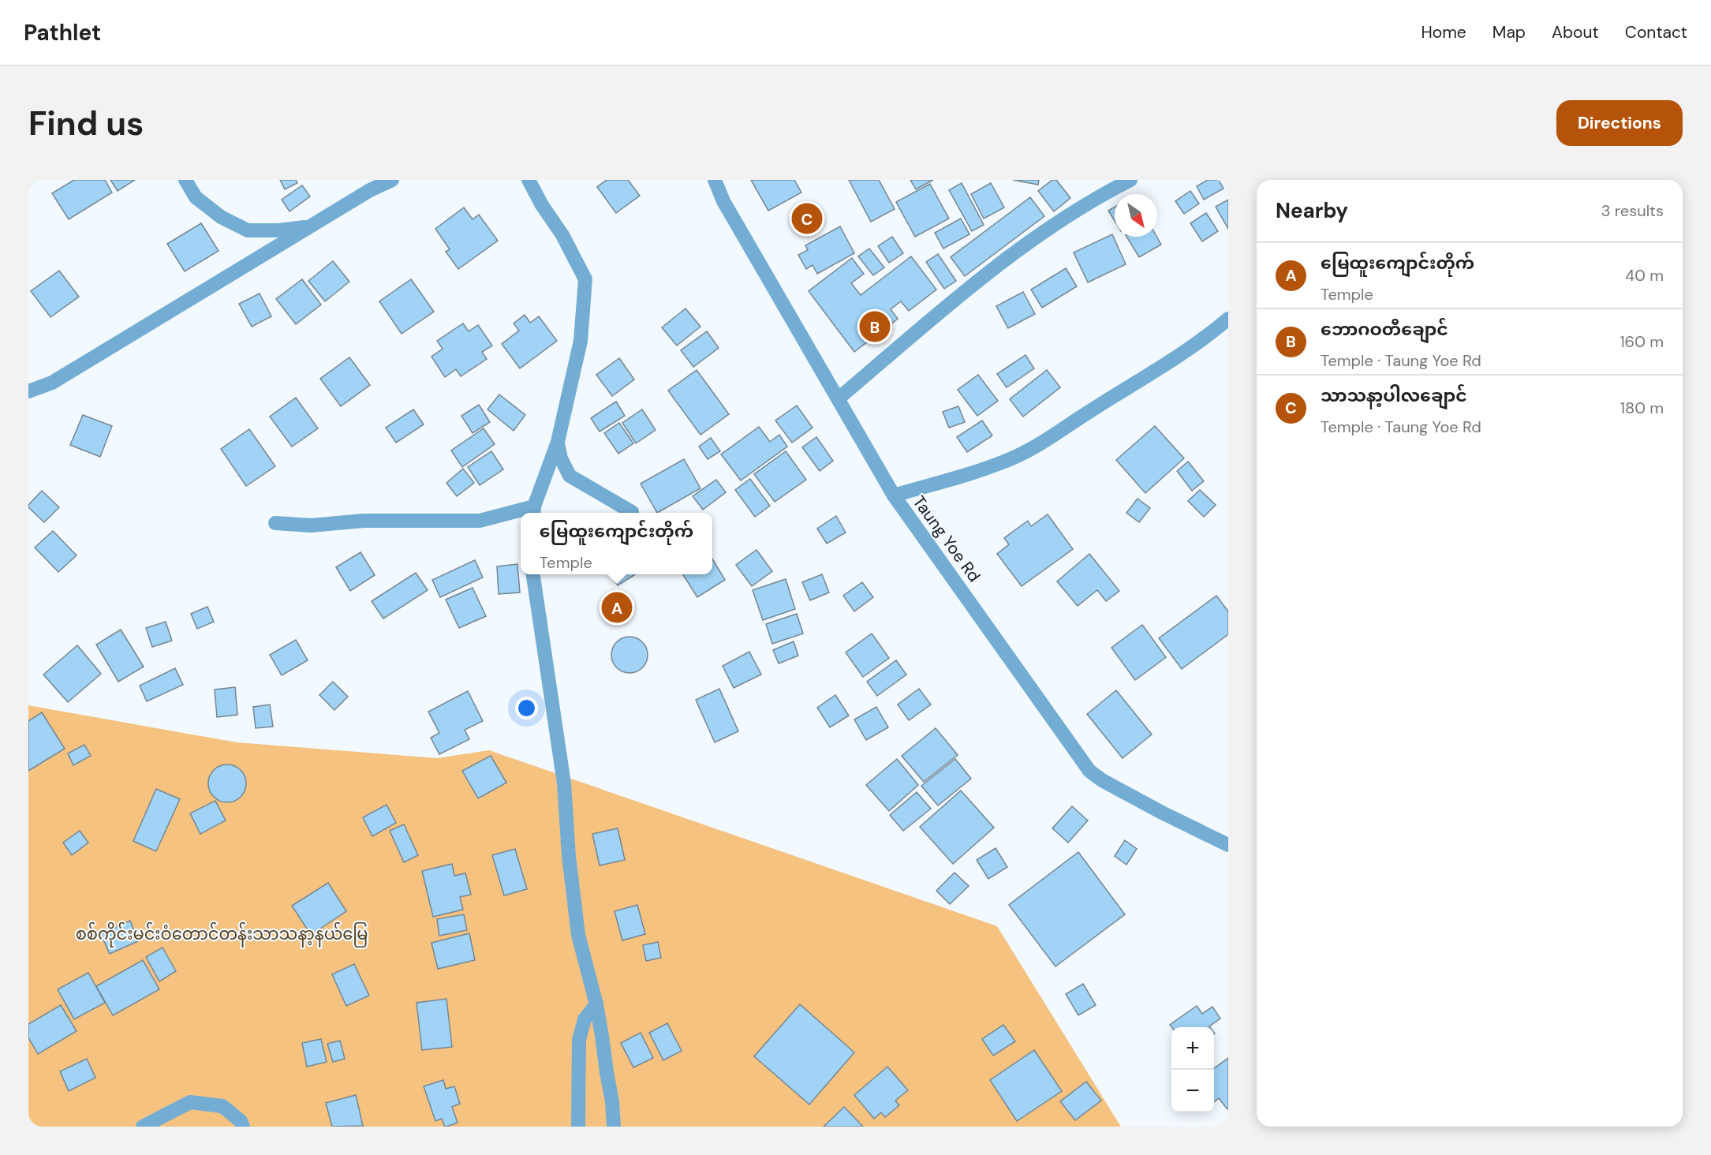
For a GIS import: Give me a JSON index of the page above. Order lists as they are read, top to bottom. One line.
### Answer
{"streets":{"street":["Taung Yoe Rd"]},"parks":["စစ်ကိုင်းမင်းဝံတောင်တန်းသာသနာ့နယ်မြေ"],"north":"bottom right","page":{"header":"Pathlet","nav":["Home","Map","About","Contact"],"buttons":"Directions","title":"Find us","heading":["Nearby","3 results"],"pins":["C","B","A"],"list":[{"mark":"A","name":"မြေထူးကျောင်းတိုက်","note":"Temple","value":"40 m"},{"mark":"B","name":"ဘောဂဝတီချောင်","note":"Temple · Taung Yoe Rd","value":"160 m"},{"mark":"C","name":"သာသနာ့ပါလချောင်","note":"Temple · Taung Yoe Rd","value":"180 m"}],"popup":["မြေထူးကျောင်းတိုက်","Temple"],"map_buttons":["+","−"]}}
